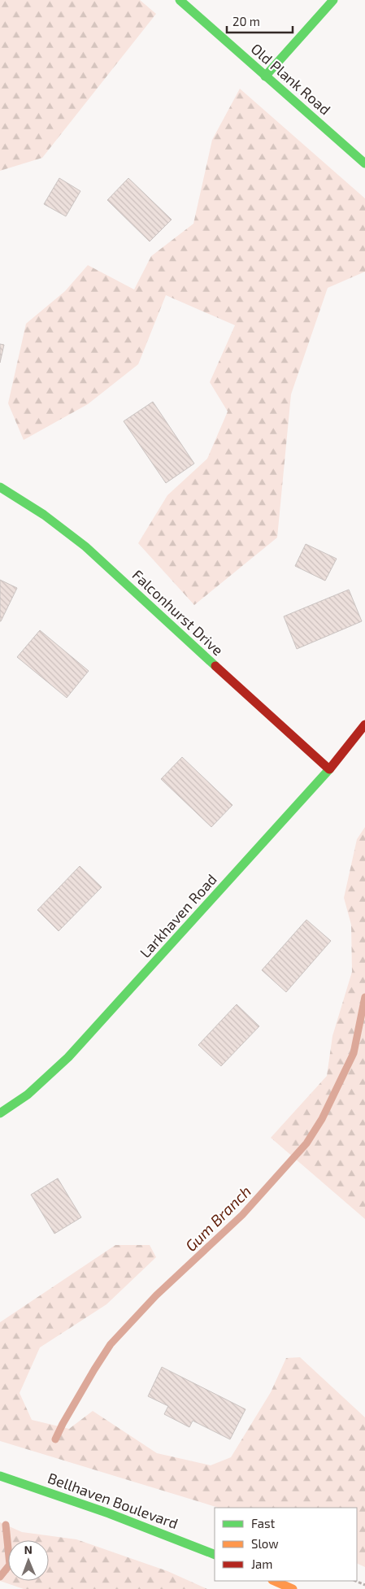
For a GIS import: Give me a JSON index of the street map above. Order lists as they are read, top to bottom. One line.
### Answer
{"streets":{"street":["Old Plank Road","Falconhurst Drive","Larkhaven Road","Bellhaven Boulevard"]},"crossings":[["Falconhurst Drive","Larkhaven Road"]],"water":["Gum Branch"],"legend":["Fast","Slow","Jam"],"scale_bar":"20 m","north":"top"}
